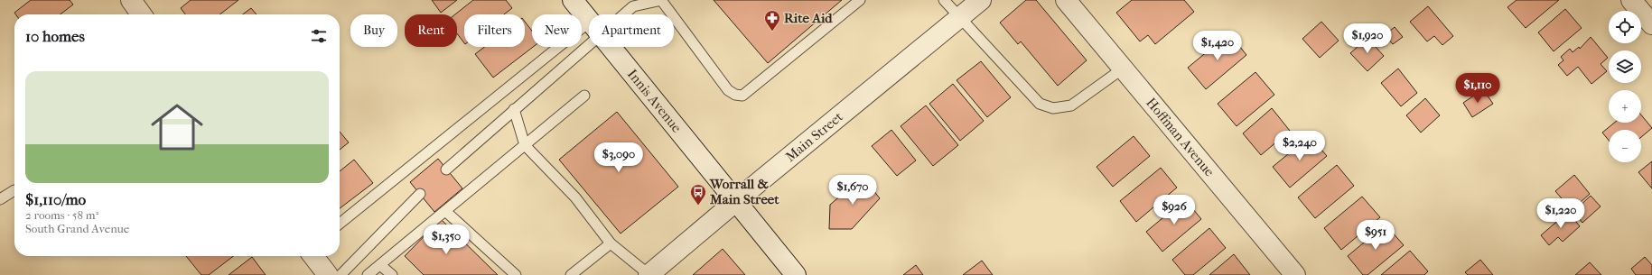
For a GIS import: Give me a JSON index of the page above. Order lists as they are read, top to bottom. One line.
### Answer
{"streets":{"street":["Innis Avenue","Main Street","Hoffman Avenue"]},"crossings":[["Innis Avenue","Main Street"]],"places":{"pharmacy":["Rite Aid"],"bus stop":["Worrall & Main Street"]},"page":{"map_buttons":["+","−"],"chip":["Buy","Rent","Filters","New","Apartment"],"heading":"10 homes","price":["$1,920","$1,420","$1,110","$2,240","$3,090","$1,670","$926","$1,220","$951","$1,350"],"list":[{"name":"$1,110/mo","note":"2 rooms · 58 m² · South Grand Avenue"}]}}
